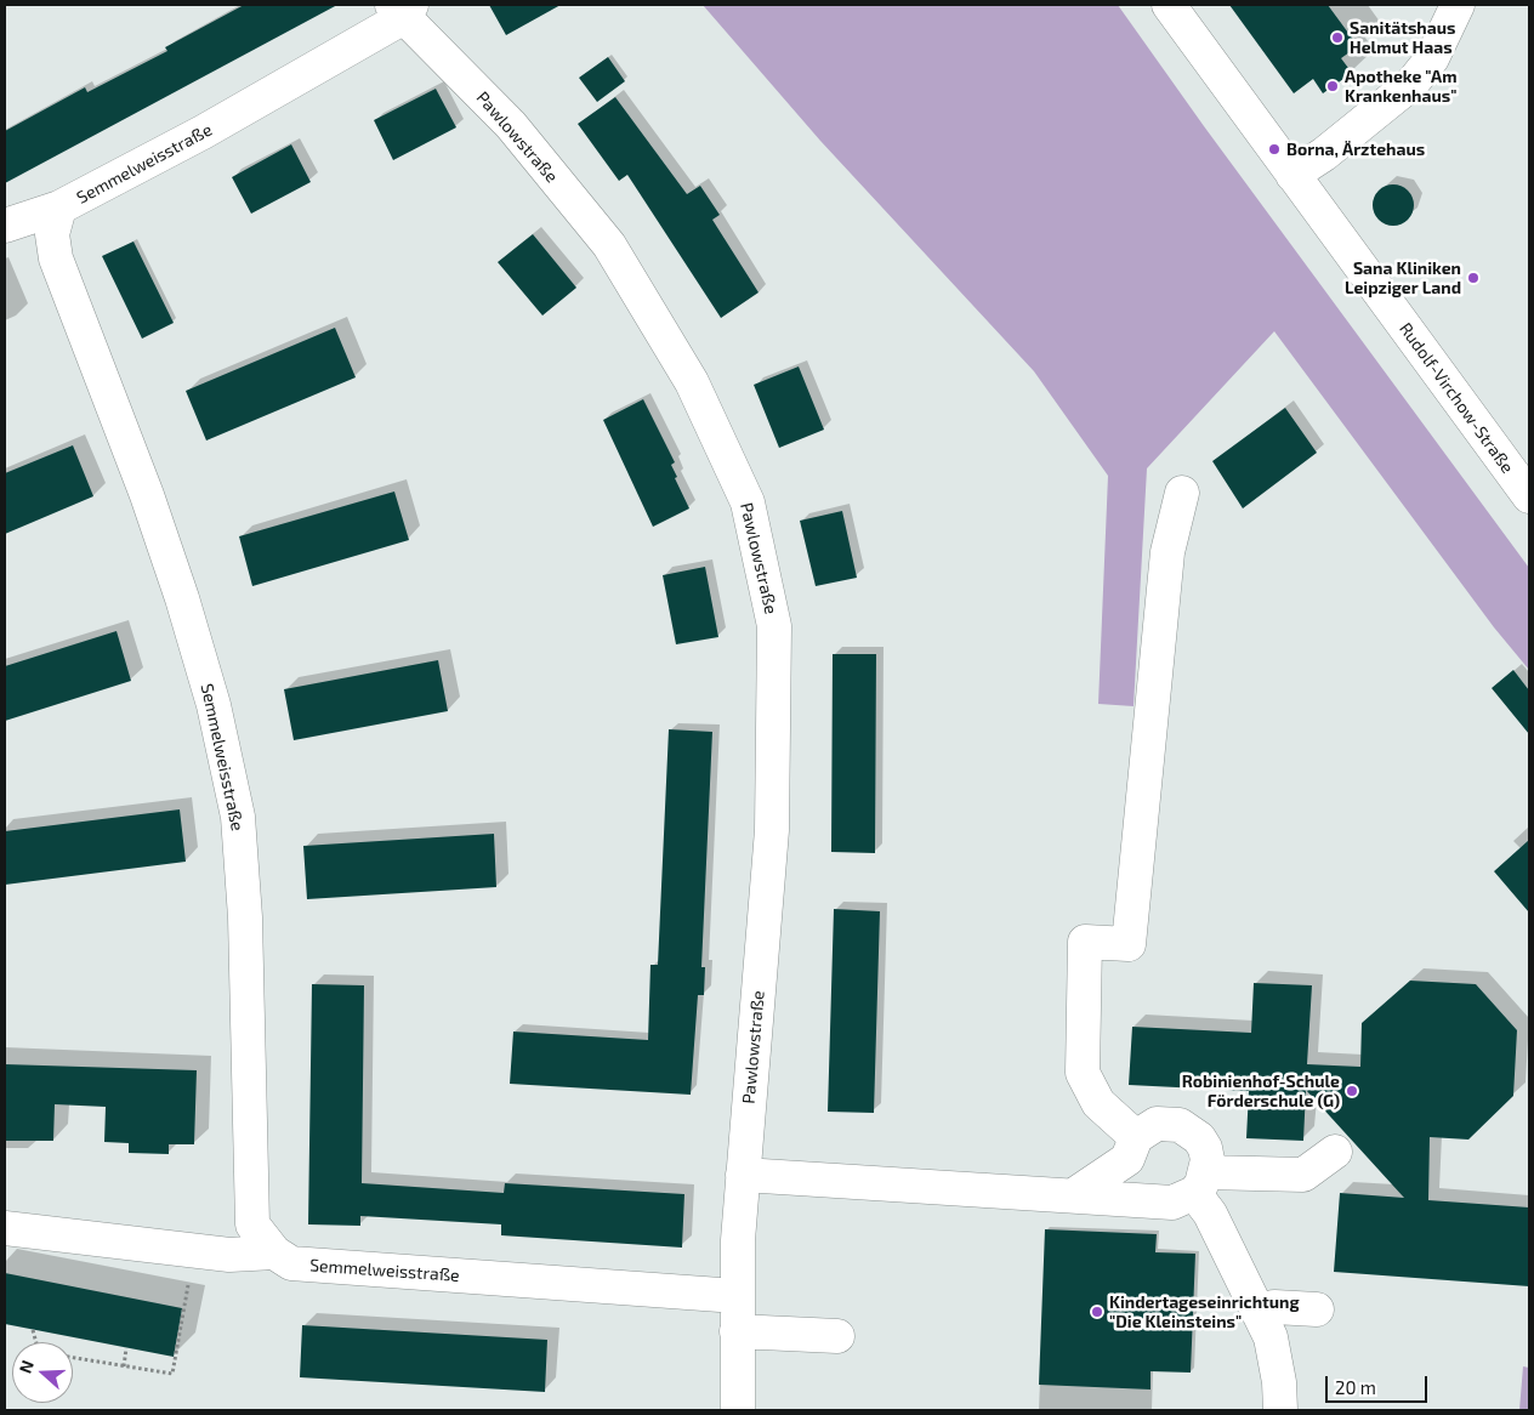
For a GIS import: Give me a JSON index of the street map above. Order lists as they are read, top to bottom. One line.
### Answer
{"streets":{"street":["Pawlowstraße","Semmelweisstraße","Rudolf-Virchow-Straße"]},"crossings":[["Pawlowstraße","Semmelweisstraße"]],"places":["Sanitätshaus Helmut Haas","Apotheke \"Am Krankenhaus\"","Borna, Ärztehaus","Sana Kliniken Leipziger Land","Robinienhof-Schule Förderschule (G)","Kindertageseinrichtung \"Die Kleinsteins\""],"scale_bar":"20 m","north":"left"}
